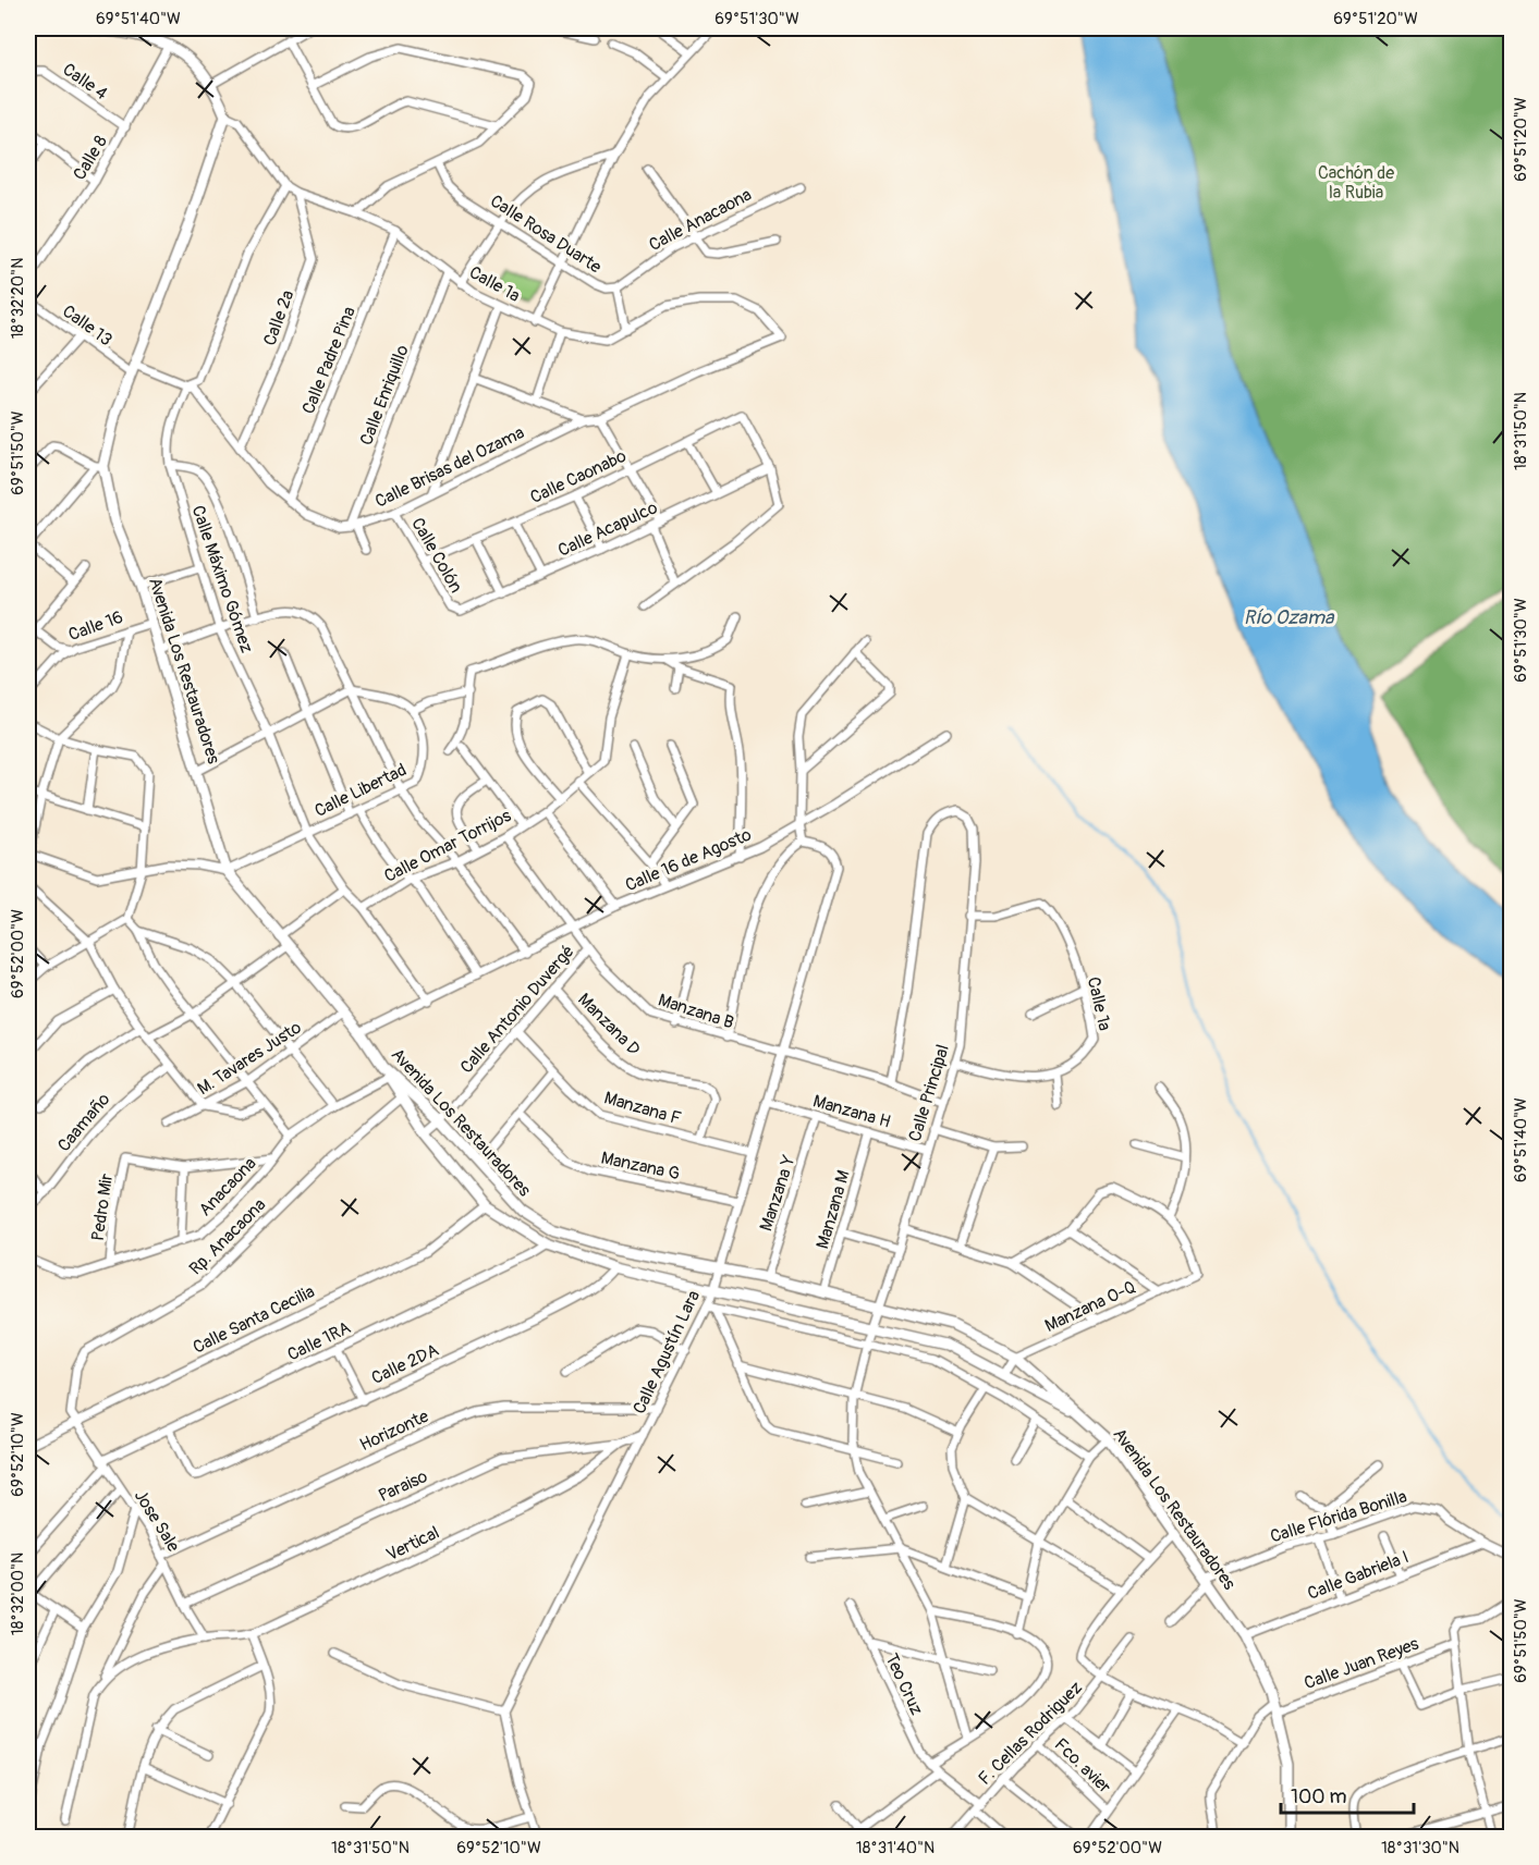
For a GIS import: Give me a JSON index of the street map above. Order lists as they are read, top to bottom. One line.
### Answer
{"streets":{"street":["Calle 4","Calle 8","Calle Anacaona","Calle Rosa Duarte","Calle 1a","Calle 2a","Calle 13","Calle Padre Pina","Calle Enriquillo","Calle Brisas del Ozama","Calle Caonabo","Calle Acapulco","Calle Colón","Calle Máximo Gómez","Calle 16","Avenida Los Restauradores","Calle Libertad","Calle Omar Torrijos","Calle 16 de Agosto","Calle Antonio Duvergé","Manzana B","Manzana D","M. Tavares Justo","Calle Principal","Manzana F","Manzana H","Caamaño","Manzana G","Anacaona","Manzana Y","Pedro Mir","Manzana M","Rp. Anacaona","Manzana O-Q","Calle Santa Cecilia","Calle 1RA","Calle Agustín Lara","Calle 2DA","Horizonte","Paraiso","Calle Flórida Bonilla","Jose Sale","Vertical","Calle Gabriela I","Calle Juan Reyes","Teo Cruz","F. Cellas Rodriguez","Fco. avier"]},"crossings":[["Calle 4","Calle 8"],["Calle Anacaona","Calle Rosa Duarte"],["Calle Rosa Duarte","Calle 1a"],["Calle 1a","Calle 2a"],["Calle 1a","Calle Padre Pina"],["Calle 1a","Calle Enriquillo"],["Calle 1a","Calle Brisas del Ozama"],["Calle 1a","Calle Máximo Gómez"],["Calle 1a","Avenida Los Restauradores"],["Calle 1a","Calle Principal"],["Calle 13","Avenida Los Restauradores"],["Calle Enriquillo","Calle Brisas del Ozama"],["Calle Brisas del Ozama","Calle Colón"],["Calle Caonabo","Calle Acapulco"],["Calle Caonabo","Calle Colón"],["Calle Acapulco","Calle Colón"],["Calle Máximo Gómez","Calle Libertad"],["Calle Máximo Gómez","Calle Omar Torrijos"],["Calle Máximo Gómez","Calle 16 de Agosto"],["Calle 16","Avenida Los Restauradores"],["Avenida Los Restauradores","Calle Libertad"],["Avenida Los Restauradores","Calle 16 de Agosto"],["Avenida Los Restauradores","Calle Antonio Duvergé"],["Avenida Los Restauradores","M. Tavares Justo"],["Avenida Los Restauradores","Calle Principal"],["Avenida Los Restauradores","Manzana Y"],["Avenida Los Restauradores","Manzana M"],["Avenida Los Restauradores","Manzana O-Q"],["Avenida Los Restauradores","Calle Agustín Lara"],["Avenida Los Restauradores","Calle Flórida Bonilla"],["Avenida Los Restauradores","Calle Gabriela I"],["Avenida Los Restauradores","Calle Juan Reyes"],["Calle Omar Torrijos","Calle Antonio Duvergé"],["Calle 16 de Agosto","Calle Antonio Duvergé"],["Calle Antonio Duvergé","Manzana B"],["Calle Antonio Duvergé","Manzana D"],["Calle Antonio Duvergé","Manzana F"],["Manzana B","Calle Principal"],["Manzana B","Calle Agustín Lara"],["Manzana D","Manzana F"],["Calle Principal","Manzana H"],["Manzana F","Calle Agustín Lara"],["Manzana H","Manzana Y"],["Manzana H","Manzana M"],["Manzana H","Calle Agustín Lara"],["Manzana G","Calle Agustín Lara"],["Anacaona","Pedro Mir"],["Rp. Anacaona","Calle Santa Cecilia"],["Rp. Anacaona","Jose Sale"],["Calle Santa Cecilia","Jose Sale"],["Calle 1RA","Calle 2DA"],["Calle 1RA","Jose Sale"],["Calle Agustín Lara","Horizonte"],["Calle Agustín Lara","Paraiso"],["Horizonte","Jose Sale"],["Paraiso","Jose Sale"],["Paraiso","Vertical"],["Calle Flórida Bonilla","Calle Gabriela I"],["Jose Sale","Vertical"],["Teo Cruz","F. Cellas Rodriguez"],["F. Cellas Rodriguez","Fco. avier"]],"water":["Río Ozama"],"parks":["Cachón de la Rubia"],"scale_bar":"100 m","coordinates":["69°51'40\"W","69°51'30\"W","69°51'20\"W","18°32'20\"N","18°31'50\"N","69°51'50\"W","69°52'00\"W","69°52'10\"W","18°32'00\"N","18°31'40\"N","18°31'30\"N"]}
